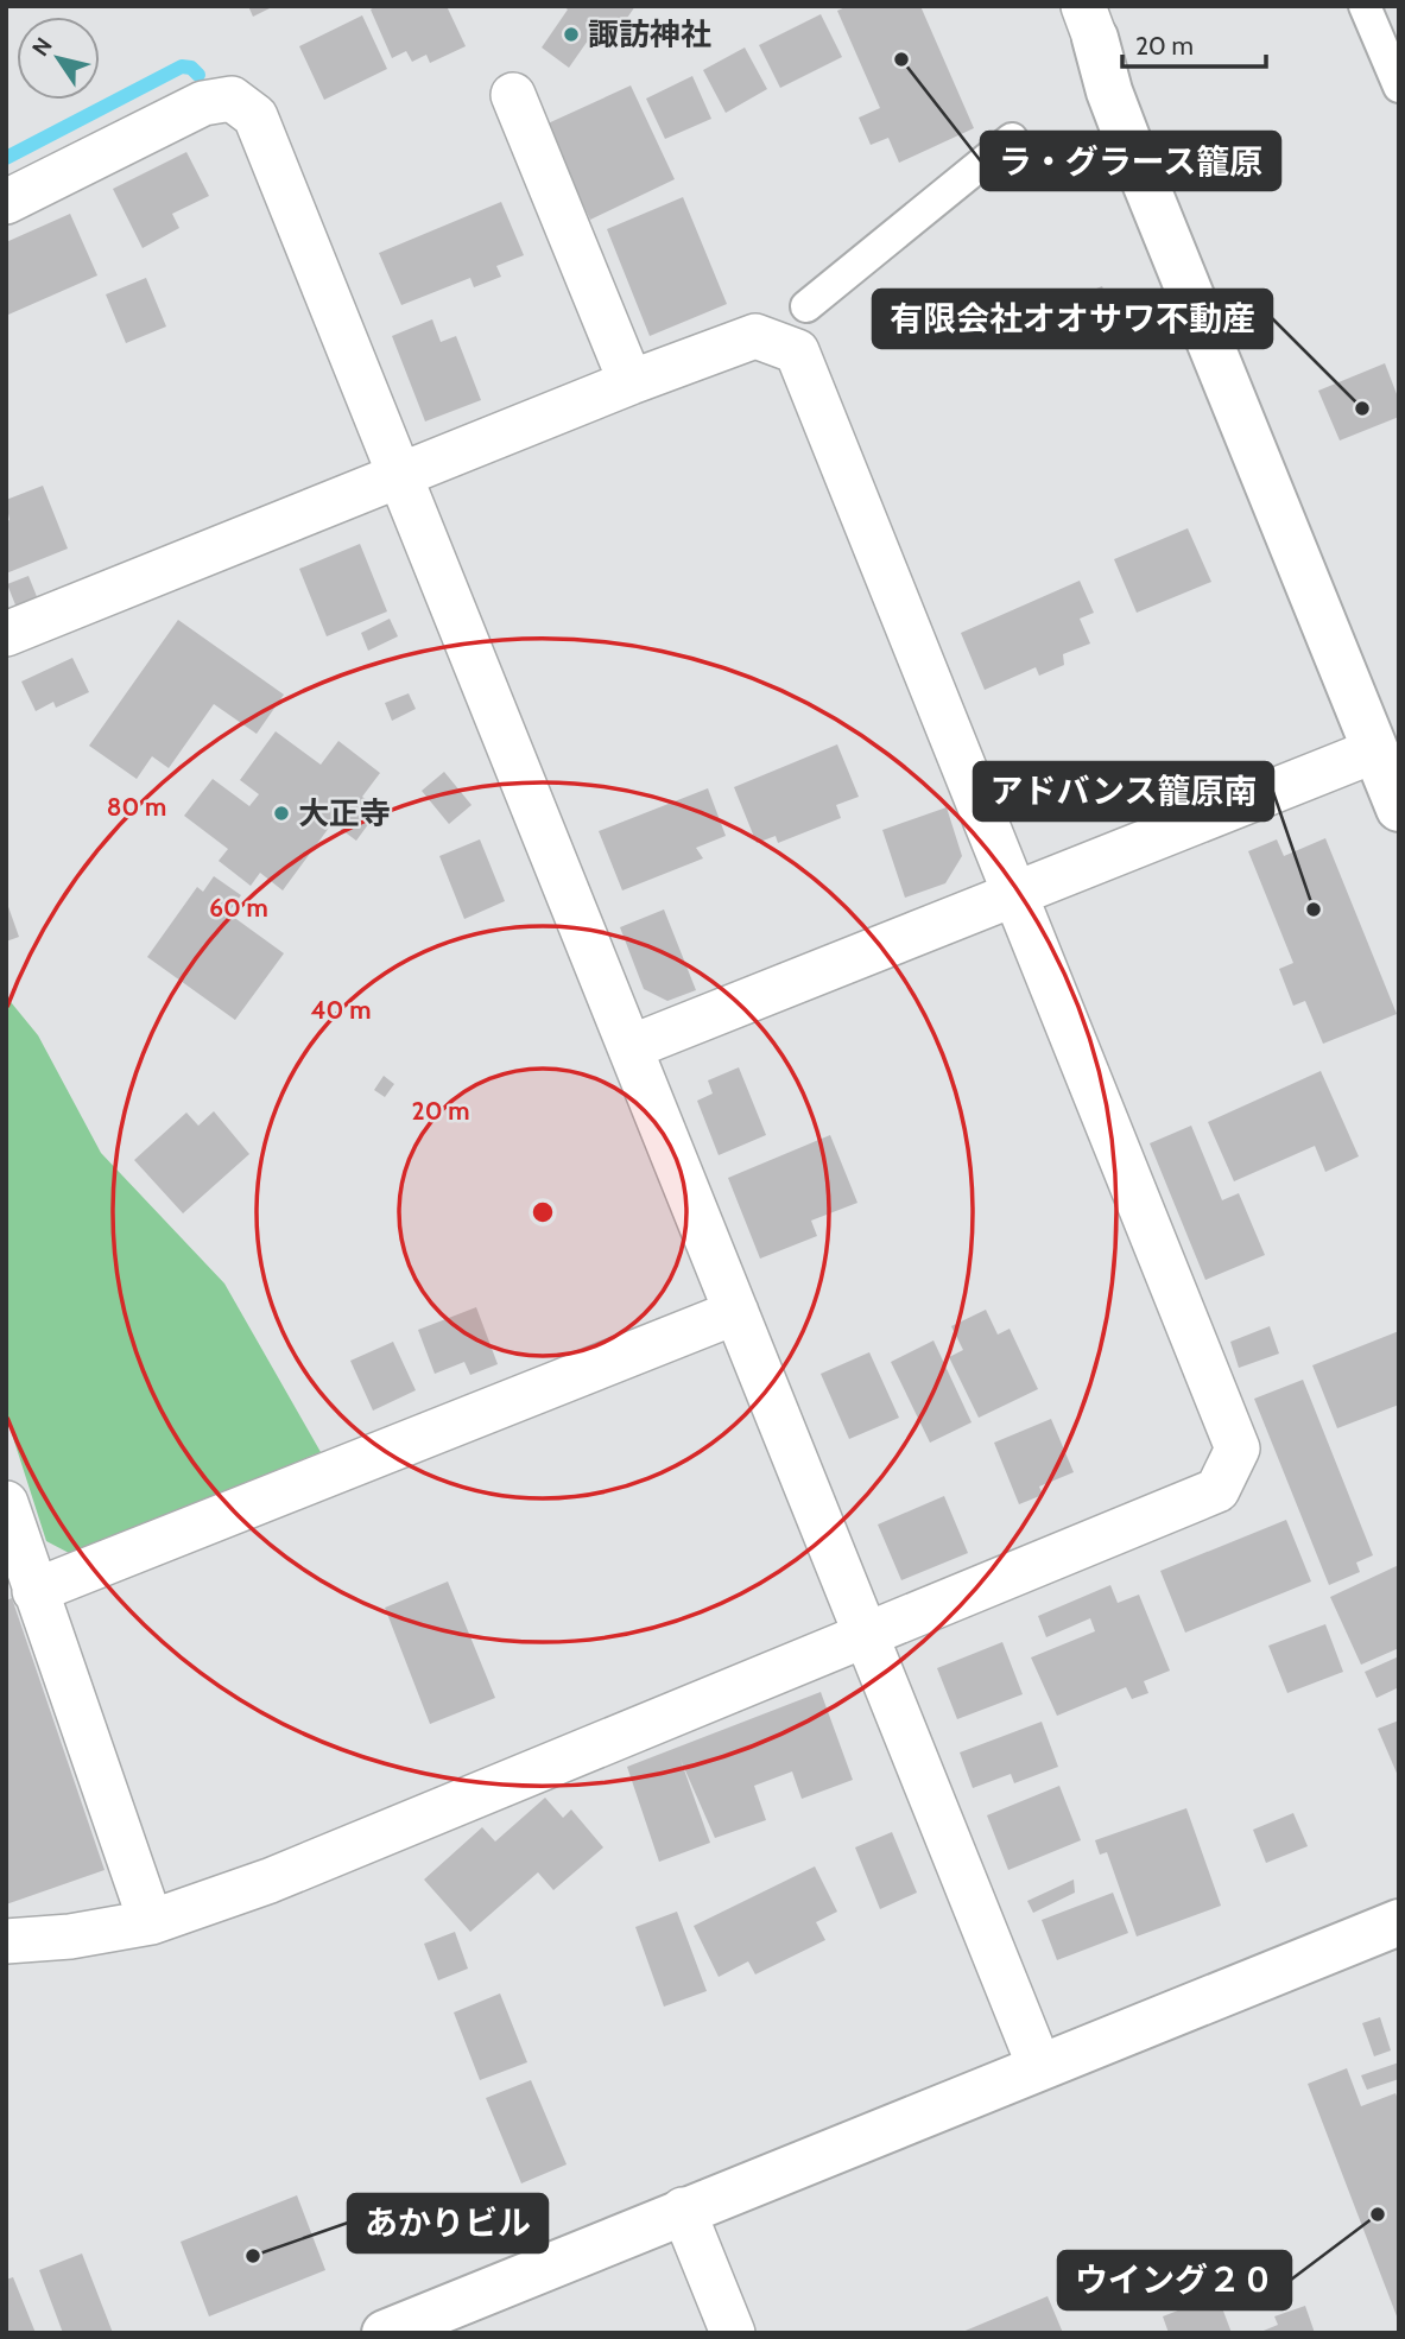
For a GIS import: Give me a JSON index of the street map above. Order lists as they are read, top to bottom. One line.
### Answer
{"places":["諏訪神社","ラ・グラース籠原","有限会社オオサワ不動産","大正寺","アドバンス籠原南","ウイング２０","あかりビル"],"scale_bar":"20 m","north":"top left","rings":["80 m","60 m","40 m","20 m"]}
